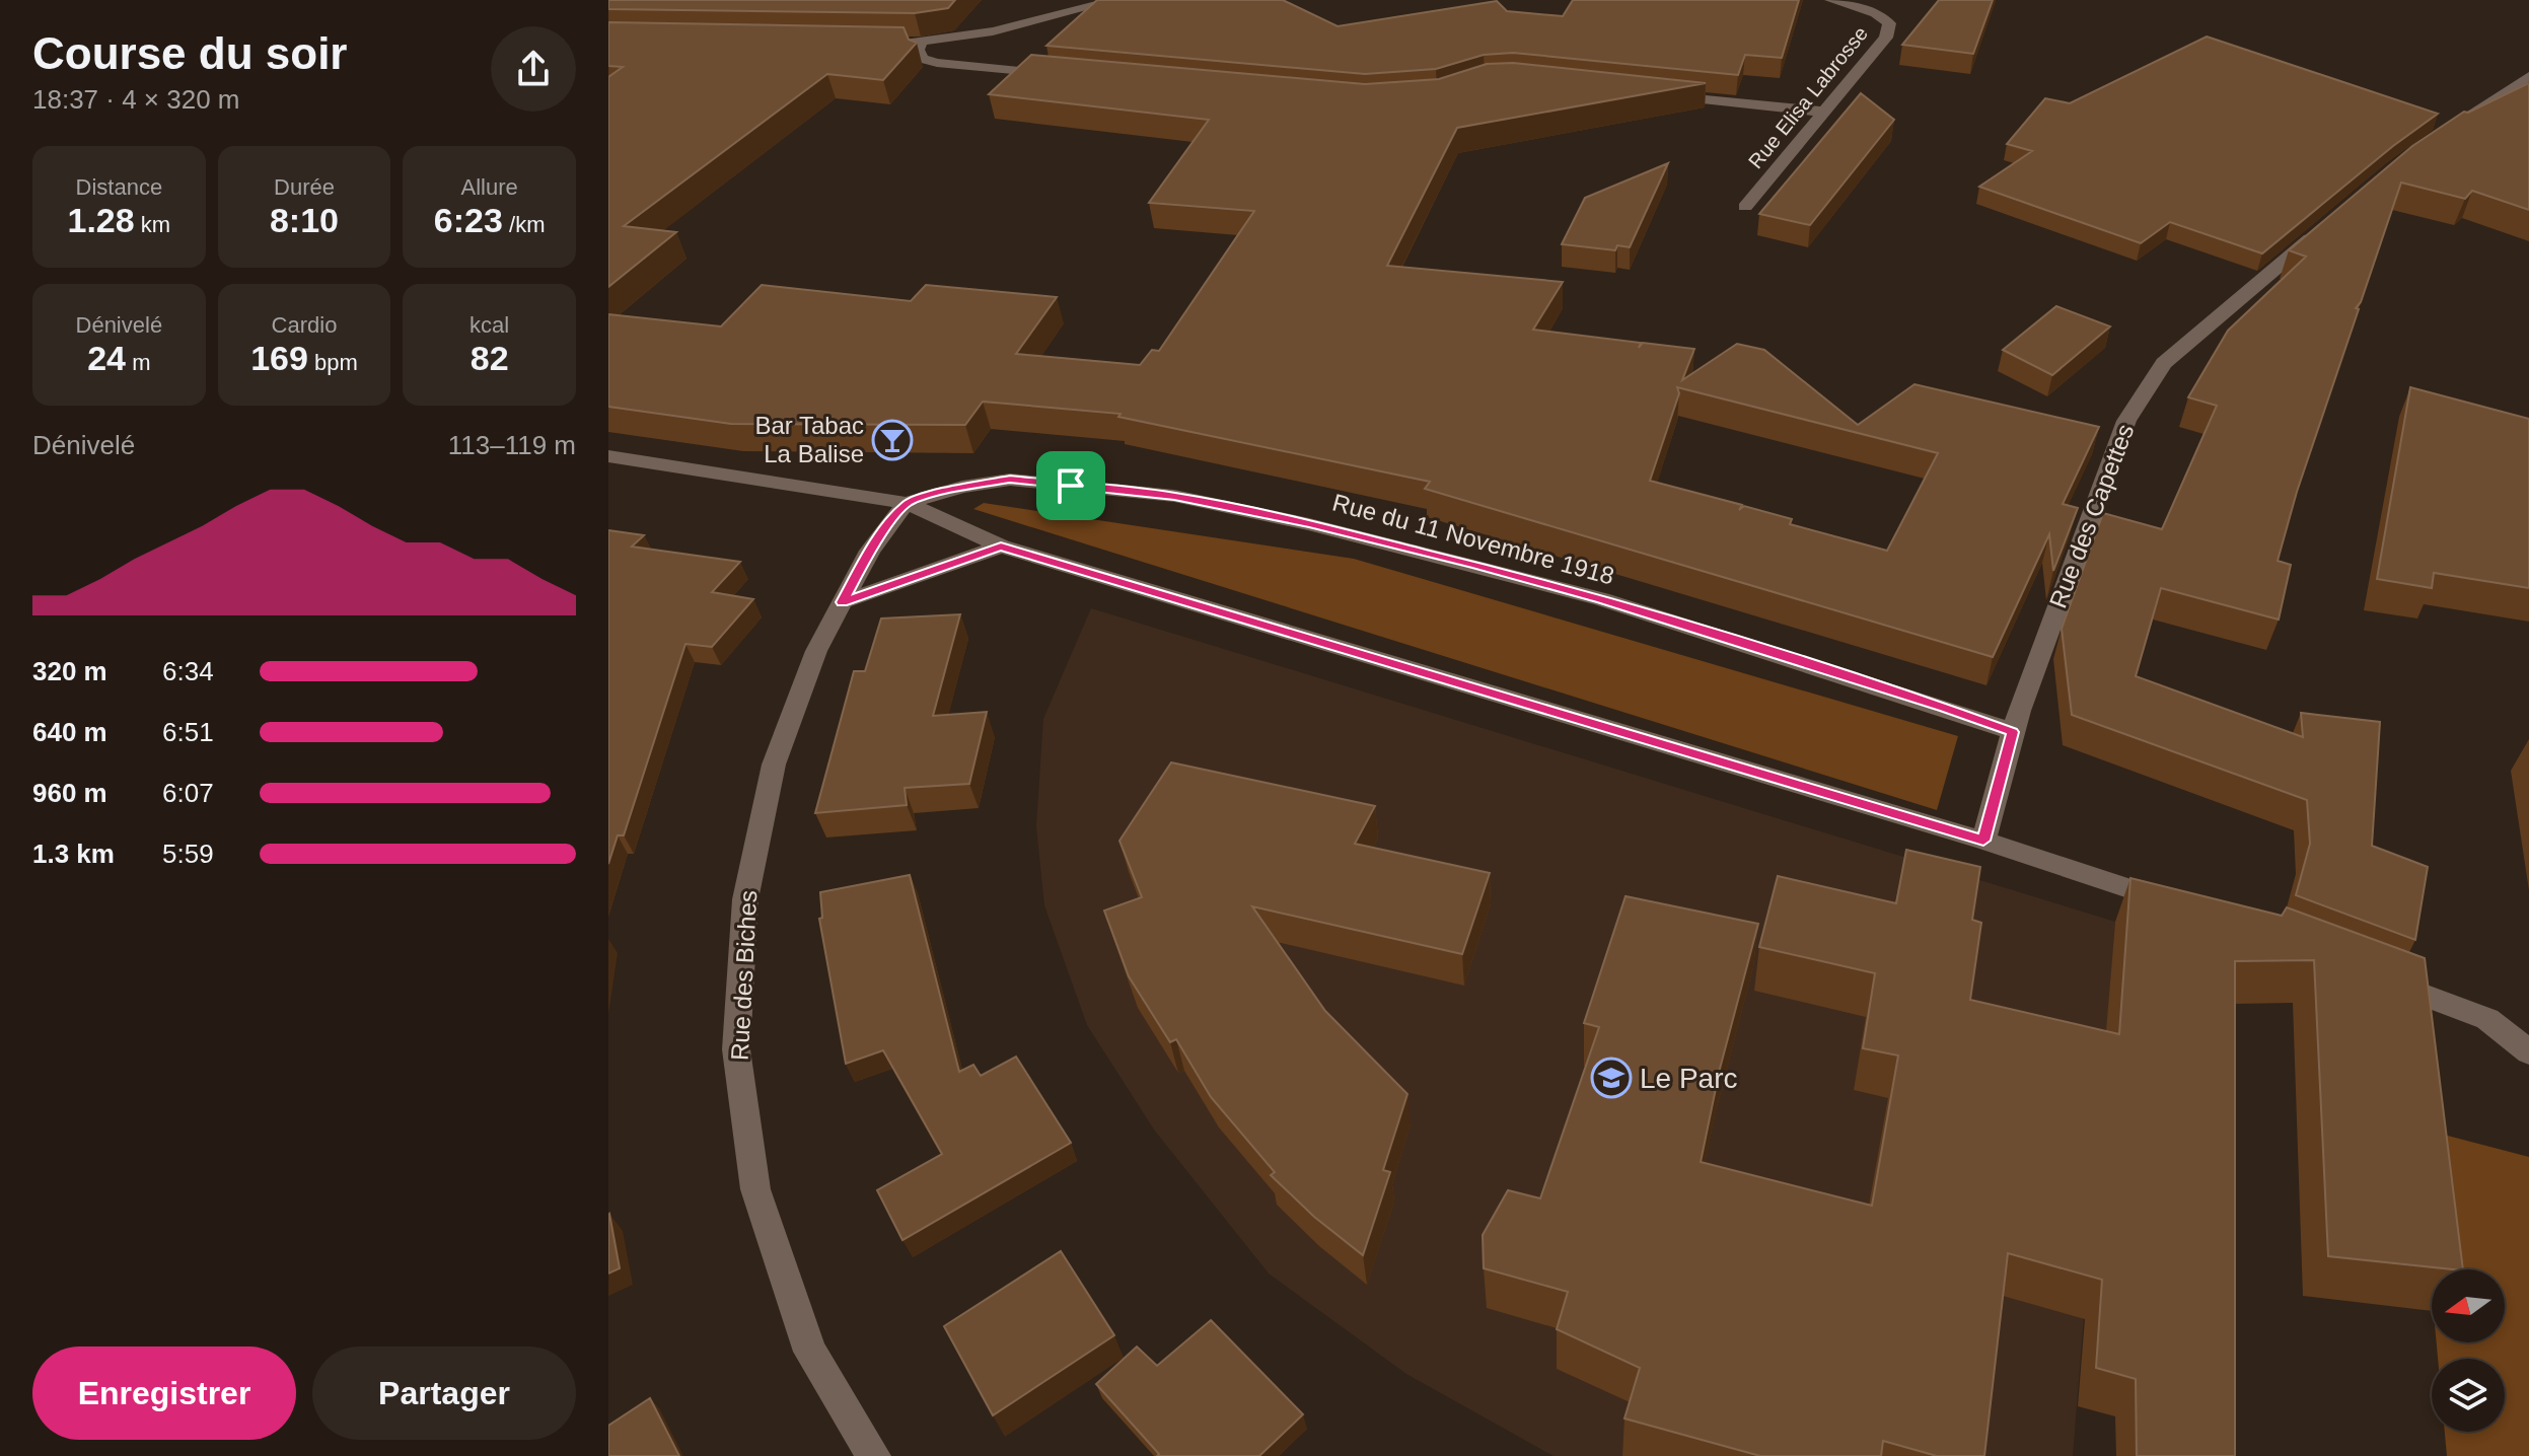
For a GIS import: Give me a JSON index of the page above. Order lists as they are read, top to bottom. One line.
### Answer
{"streets":{"street":["Rue Elisa Labrosse","Rue des Capettes","Rue du 11 Novembre 1918","Rue des Biches"]},"crossings":[["Rue des Capettes","Rue du 11 Novembre 1918"],["Rue du 11 Novembre 1918","Rue des Biches"]],"places":{"bar":["Bar Tabac La Balise"],"school or university":["Le Parc"]},"north":"left","page":{"heading":["Course du soir","18:37 · 4 × 320 m"],"stats":[["Distance","1.28 km"],["Durée","8:10"],["Allure","6:23 /km"],["Dénivelé","24 m"],["Cardio","169 bpm"],["kcal","82"]],"chart":["Dénivelé","113–119 m"],"list":[{"name":"320 m","note":"6:34"},{"name":"640 m","note":"6:51"},{"name":"960 m","note":"6:07"},{"name":"1.3 km","note":"5:59"}],"buttons":["Enregistrer","Partager"]}}
